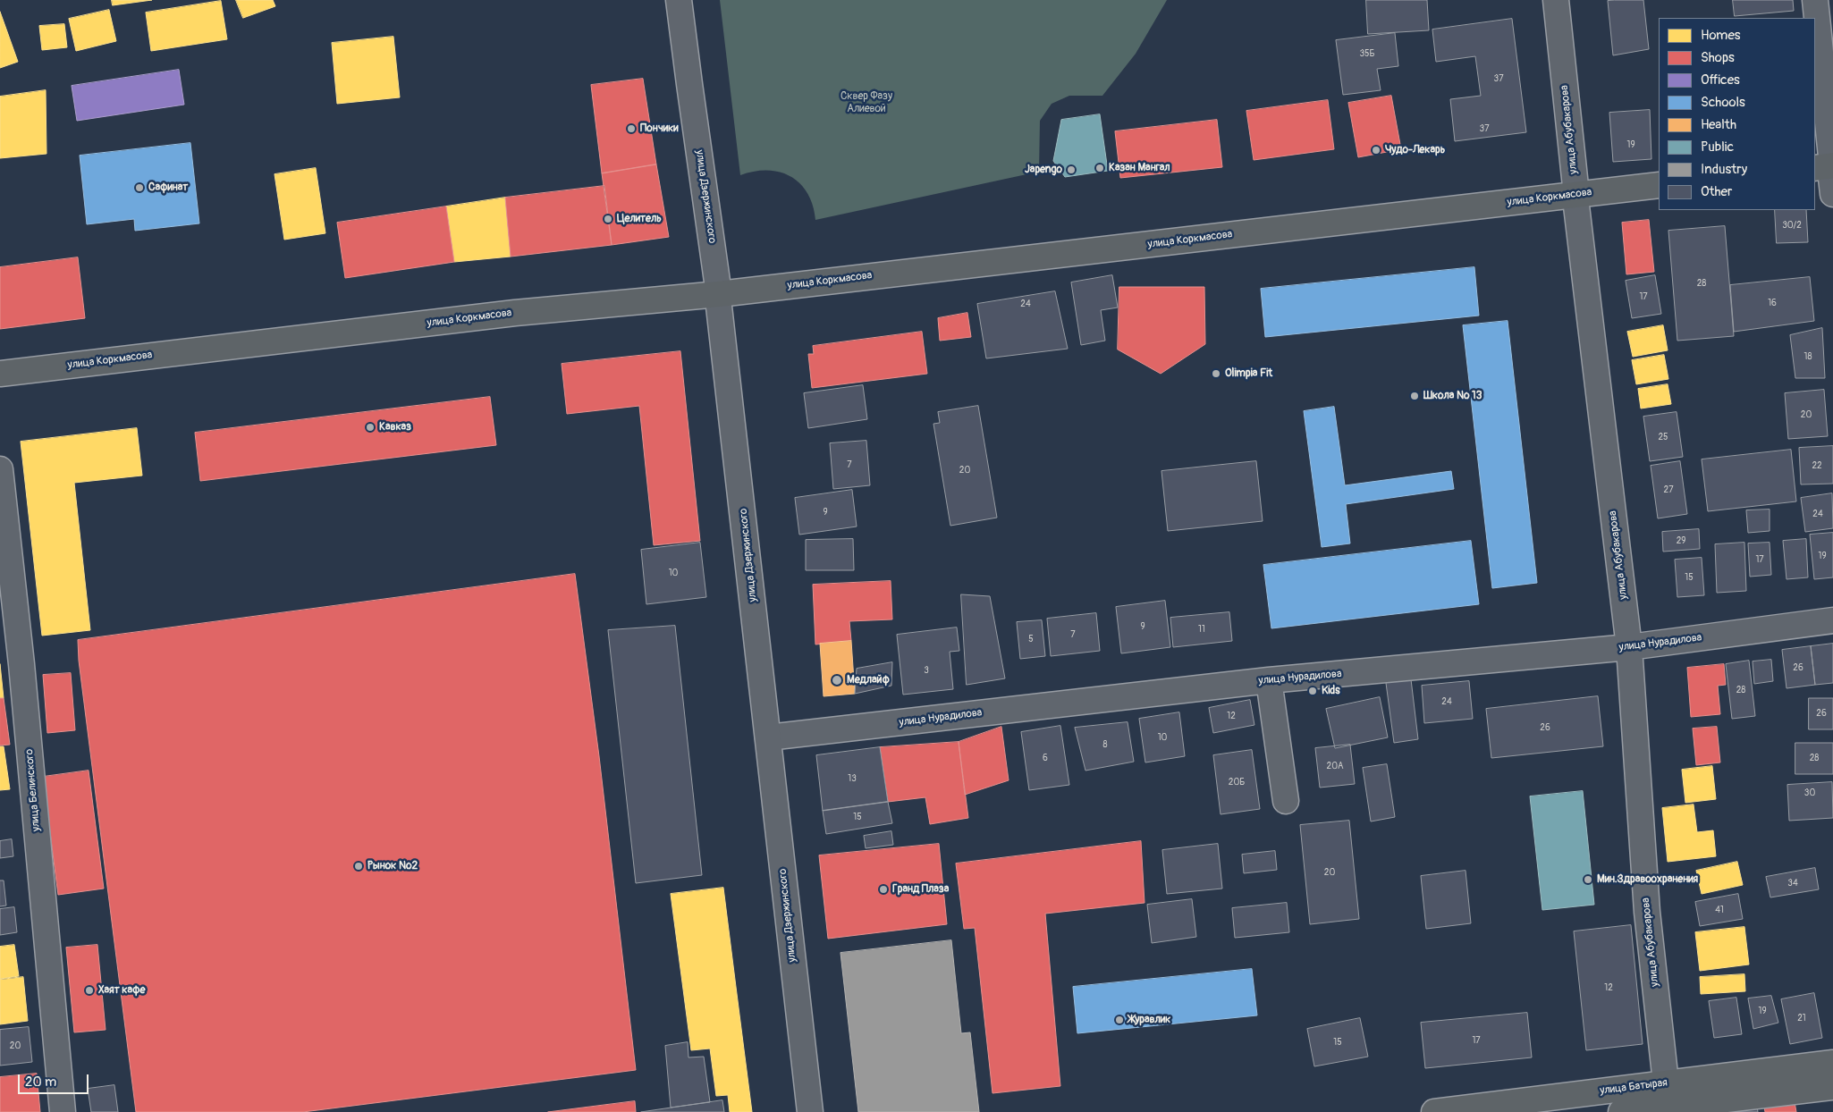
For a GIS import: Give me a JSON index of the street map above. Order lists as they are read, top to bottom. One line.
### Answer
{"streets":{"main road":["улица Коркмасова","улица Батырая"],"street":["улица Абубакарова","улица Дзержинского","улица Нурадилова","улица Белинского"]},"crossings":[["улица Абубакарова","улица Коркмасова"],["улица Абубакарова","улица Нурадилова"],["улица Абубакарова","улица Батырая"],["улица Дзержинского","улица Коркмасова"],["улица Дзержинского","улица Нурадилова"]],"parks":["Сквер Фазу Алиевой"],"places":["Пончики","Чудо-Лекарь","Казан Мангал","Japengo","Сафинат","Целитель","Olimpia Fit","Школа № 13","Кавказ","Медлайф","Kids","Рынок №2","Мин.Здравоохранения","Гранд Плаза","Хаят кафе","Журавлик"],"house_numbers":["35Б","37","37","19","30/2","28","17","16","24","18","20","25","7","22","20","27","9","24","29","19","17","10","15","9","11","7","5","26","3","28","24","26","12","26","10","8","6","28","20А","13","20Б","30","15","20","34","41","12","19","21","17","15","20"],"legend":["Homes","Shops","Offices","Schools","Health","Public","Industry","Other"],"scale_bar":"20 m"}
